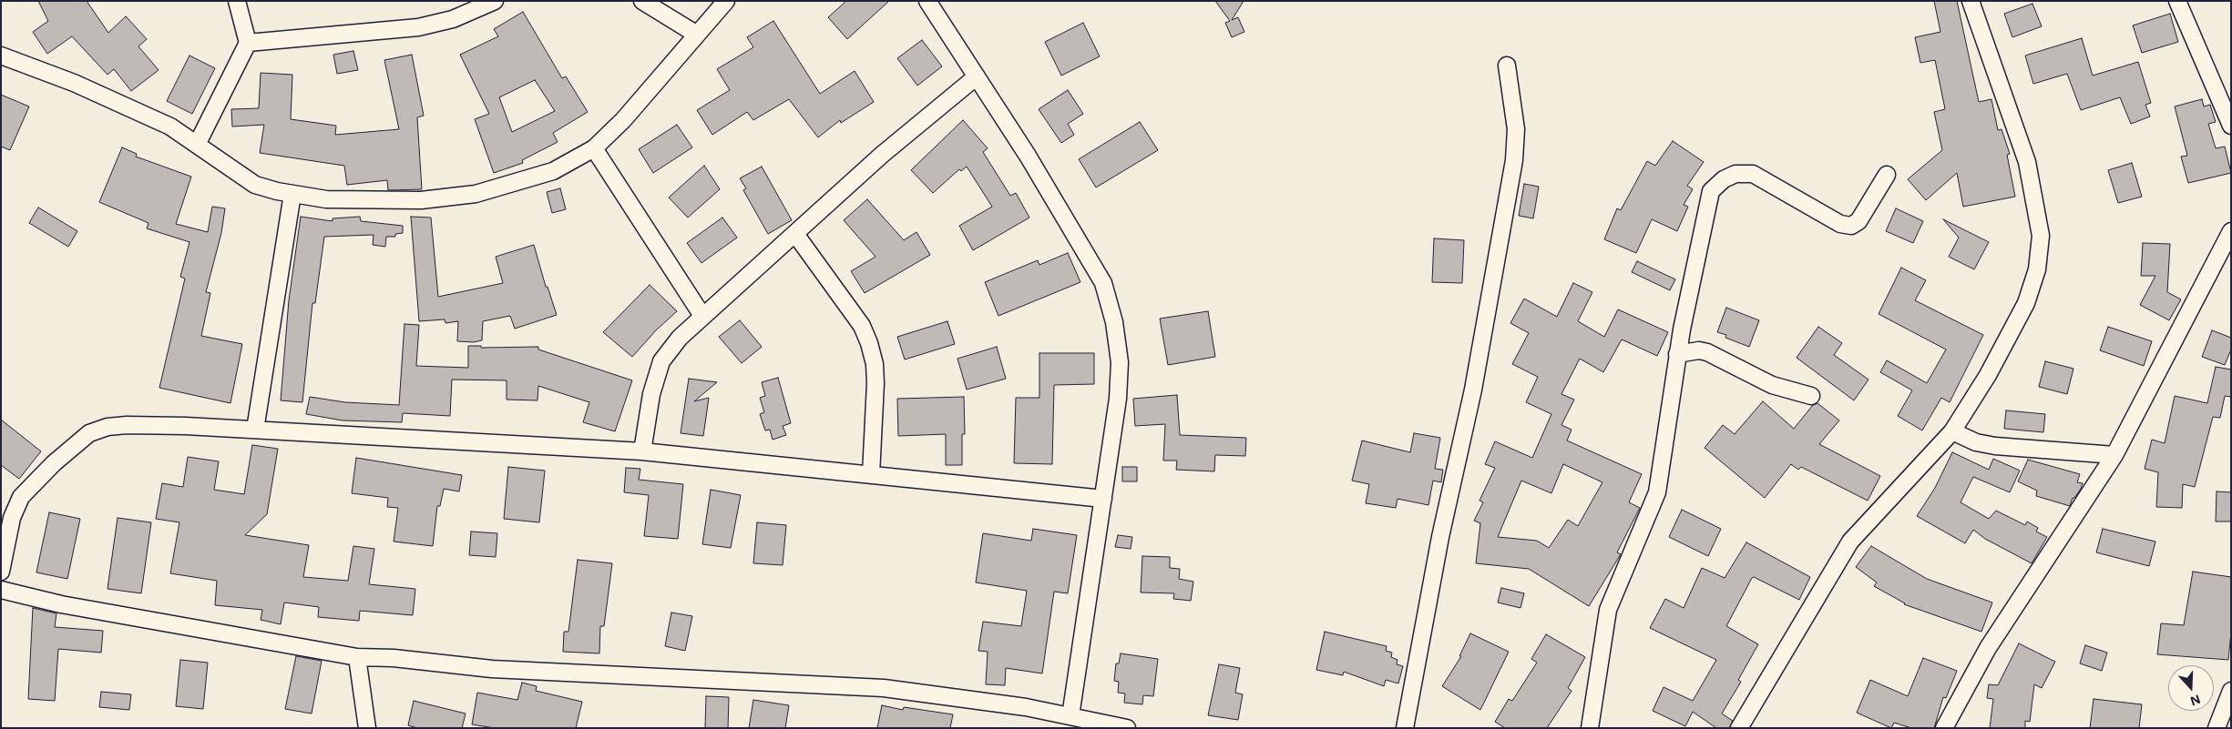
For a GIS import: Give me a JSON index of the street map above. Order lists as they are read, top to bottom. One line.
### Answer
{"north":"bottom"}
